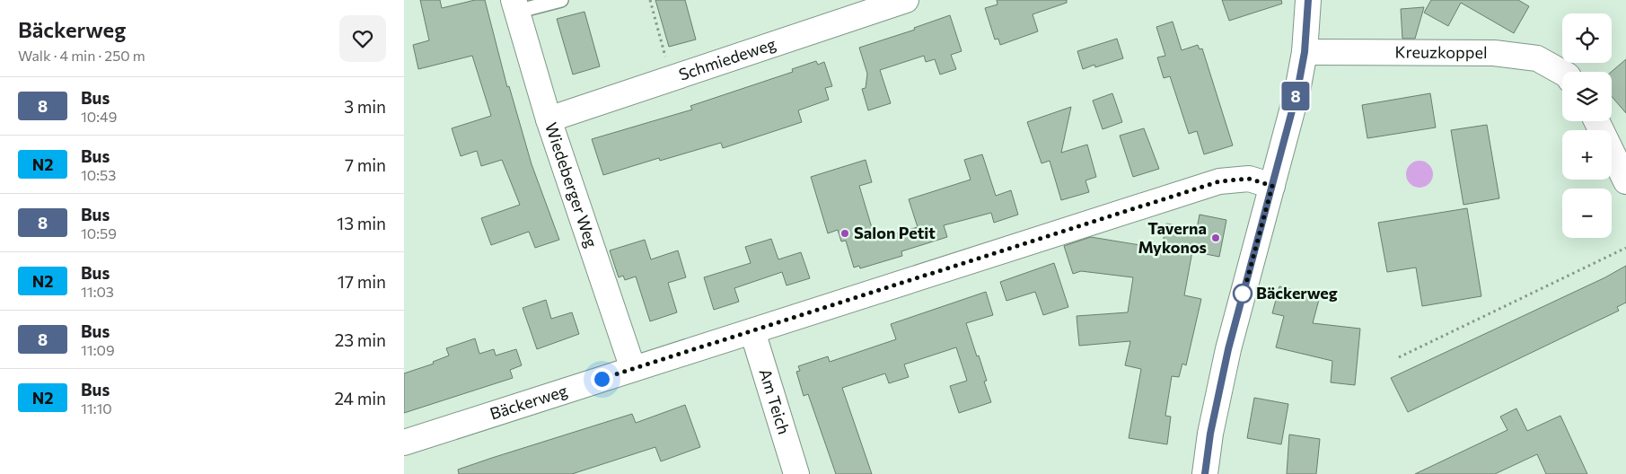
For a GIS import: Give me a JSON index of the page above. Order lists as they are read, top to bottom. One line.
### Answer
{"streets":{"street":["Kreuzkoppel","Schmiedeweg","Wiedeberger Weg","Bäckerweg","Am Teich"]},"crossings":[["Schmiedeweg","Wiedeberger Weg"],["Wiedeberger Weg","Bäckerweg"],["Bäckerweg","Am Teich"]],"places":["Salon Petit","Taverna Mykonos","Bäckerweg"],"lines":["bus line 8"],"page":{"heading":["Bäckerweg","Walk · 4 min · 250 m"],"on_map":"8","map_buttons":["+","−"],"list":[{"mark":"8","name":"Bus","note":"10:49","value":"3 min"},{"mark":"N2","name":"Bus","note":"10:53","value":"7 min"},{"mark":"8","name":"Bus","note":"10:59","value":"13 min"},{"mark":"N2","name":"Bus","note":"11:03","value":"17 min"},{"mark":"8","name":"Bus","note":"11:09","value":"23 min"},{"mark":"N2","name":"Bus","note":"11:10","value":"24 min"}]}}
